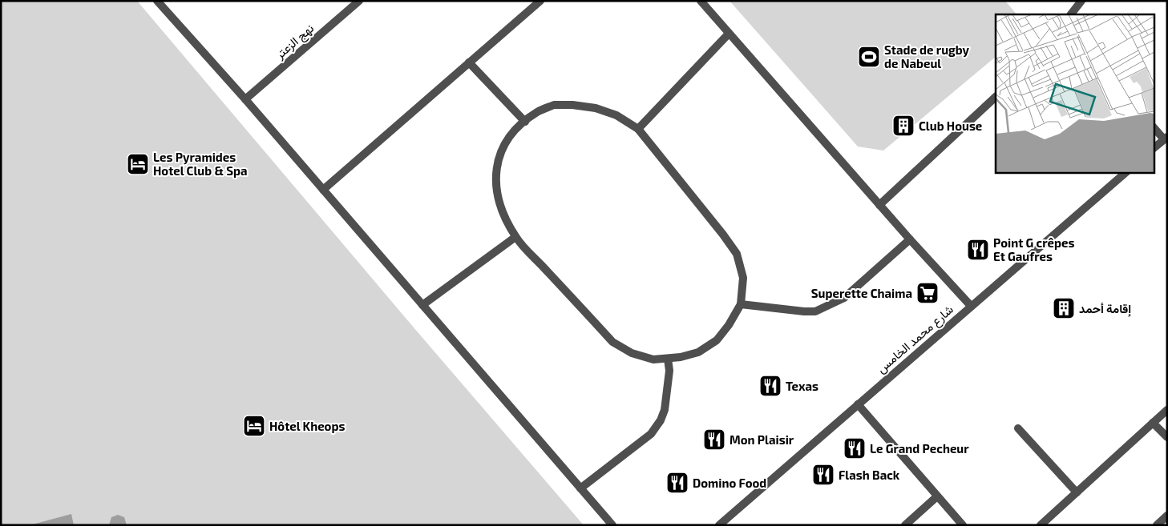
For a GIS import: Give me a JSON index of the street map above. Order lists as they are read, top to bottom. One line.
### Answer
{"streets":{"street":["نهج الزعتر","شارع محمد الخامس"]},"places":{"sports":["Stade de rugby de Nabeul"],"building":["Club House","إقامة أحمد"],"hotel":["Les Pyramides Hotel Club & Spa","Hôtel Kheops"],"restaurant":["Point G crêpes Et Gaufres","Texas","Mon Plaisir","Le Grand Pecheur","Flash Back","Domino Food"],"supermarket":["Superette Chaima"]}}
